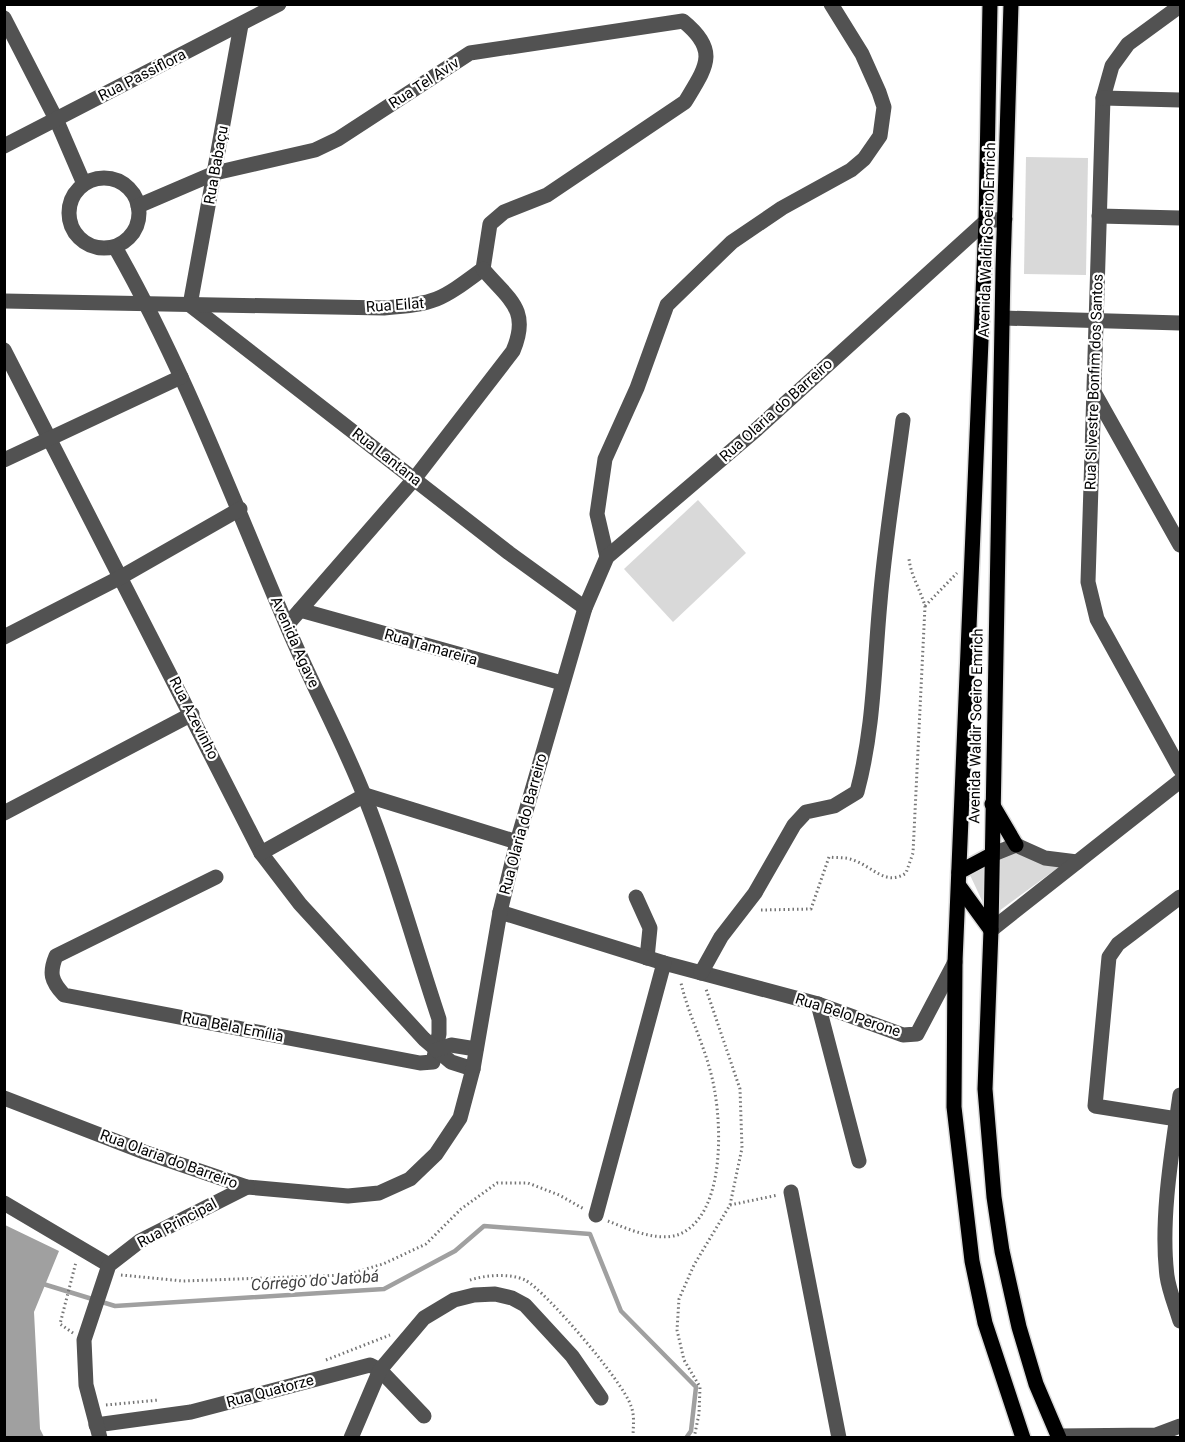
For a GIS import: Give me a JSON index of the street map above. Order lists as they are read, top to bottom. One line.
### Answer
{"streets":{"main road":["Avenida Waldir Soeiro Emrich"],"street":["Rua Passiflora","Rua Tel Aviv","Rua Babaçu","Rua Eilat","Rua Silvestre Bonfim dos Santos","Rua Olaria do Barreiro","Rua Lantana","Avenida Agave","Rua Tamareira","Rua Azevinho","Rua Belo Perone","Rua Bela Emília","Rua Principal","Rua Quatorze"]},"crossings":[["Rua Passiflora","Rua Babaçu"],["Rua Tel Aviv","Rua Babaçu"],["Rua Tel Aviv","Rua Eilat"],["Rua Tel Aviv","Avenida Agave"],["Rua Babaçu","Rua Eilat"],["Rua Babaçu","Rua Lantana"],["Avenida Waldir Soeiro Emrich","Rua Olaria do Barreiro"],["Avenida Waldir Soeiro Emrich","Rua Belo Perone"],["Rua Eilat","Rua Lantana"],["Rua Eilat","Avenida Agave"],["Rua Olaria do Barreiro","Rua Lantana"],["Rua Olaria do Barreiro","Rua Tamareira"],["Rua Olaria do Barreiro","Rua Azevinho"],["Rua Olaria do Barreiro","Rua Belo Perone"],["Rua Olaria do Barreiro","Rua Principal"],["Avenida Agave","Rua Azevinho"],["Avenida Agave","Rua Bela Emília"],["Rua Azevinho","Rua Bela Emília"]],"water":["Córrego do Jatobá"]}
